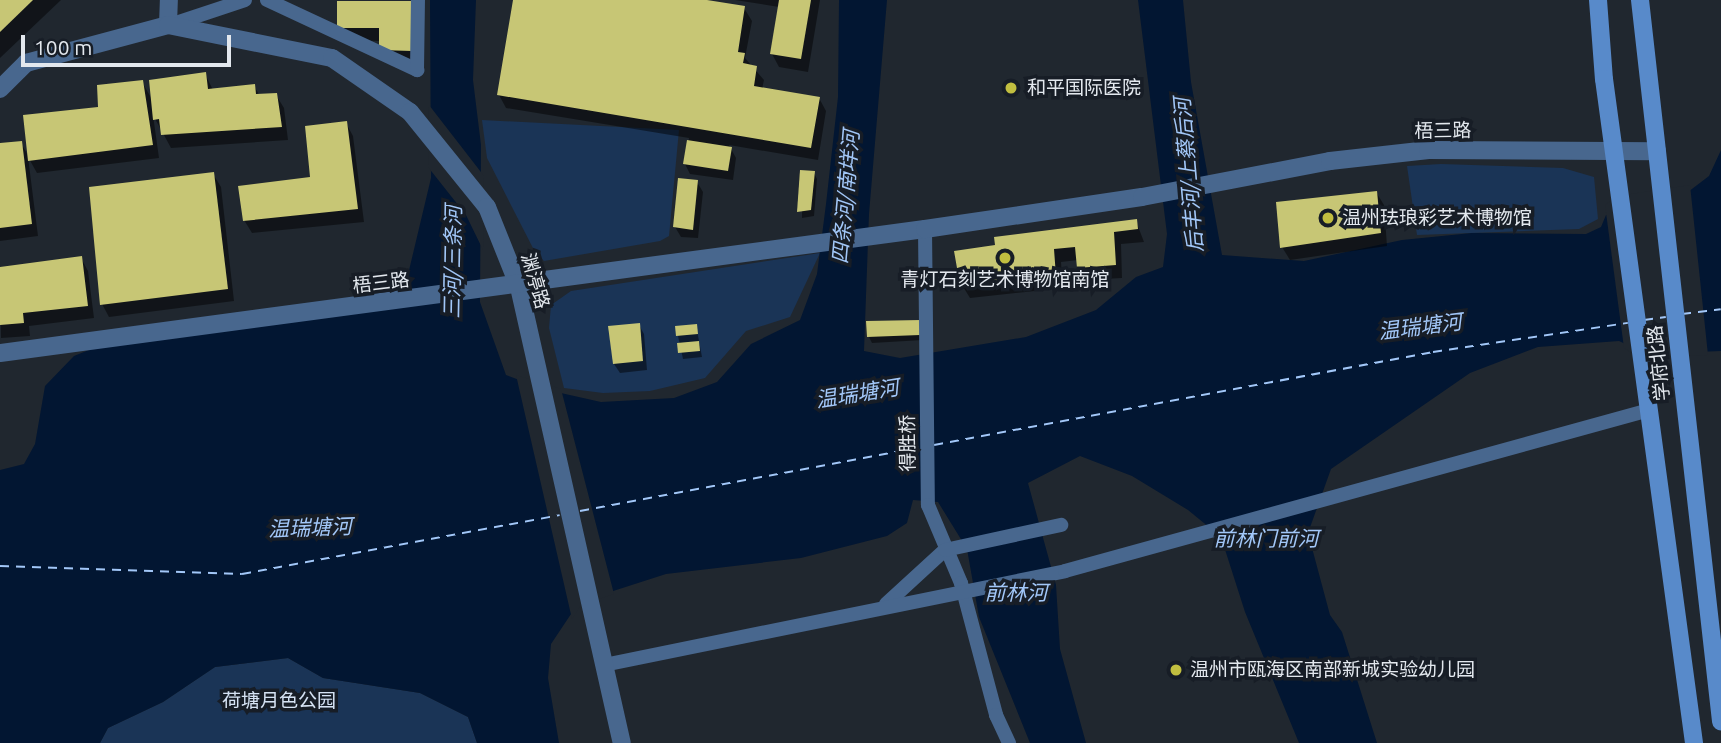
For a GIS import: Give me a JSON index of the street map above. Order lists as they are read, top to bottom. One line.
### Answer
{"streets":{"main road":["学府北路"],"street":["梧三路","渊渟路","得胜桥"]},"crossings":[["梧三路","渊渟路"],["梧三路","学府北路"],["梧三路","得胜桥"]],"water":["后丰河/上蔡后河","四条河/南垟河","三河/三条河","温瑞塘河","前林门前河","前林河"],"parks":["荷塘月色公园"],"places":["和平国际医院","温州珐琅彩艺术博物馆","青灯石刻艺术博物馆南馆","温州市瓯海区南部新城实验幼儿园"],"scale_bar":"100 m"}
